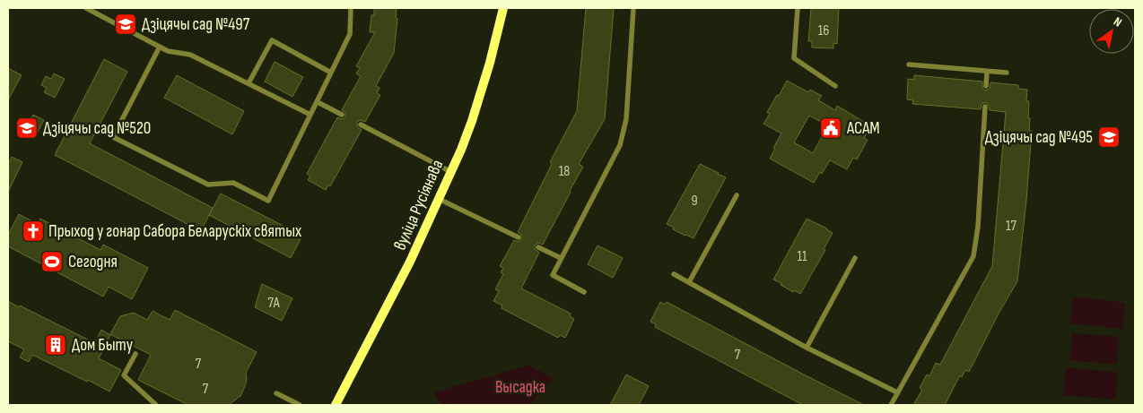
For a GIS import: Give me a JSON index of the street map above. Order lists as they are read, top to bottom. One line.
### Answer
{"streets":{"main road":["вуліца Русіянава"]},"parks":["Высадка"],"places":{"school or university":["Дзіцячы сад №497","Дзіцячы сад №520","Дзіцячы сад №495"],"public building":["АСАМ"],"church":["Прыход у гонар Сабора Беларускіх святых"],"sports":["Сегодня"],"building":["Дом Быту"]},"house_numbers":["16","18","9","17","11","7А","7","7","7"],"north":"top right"}
